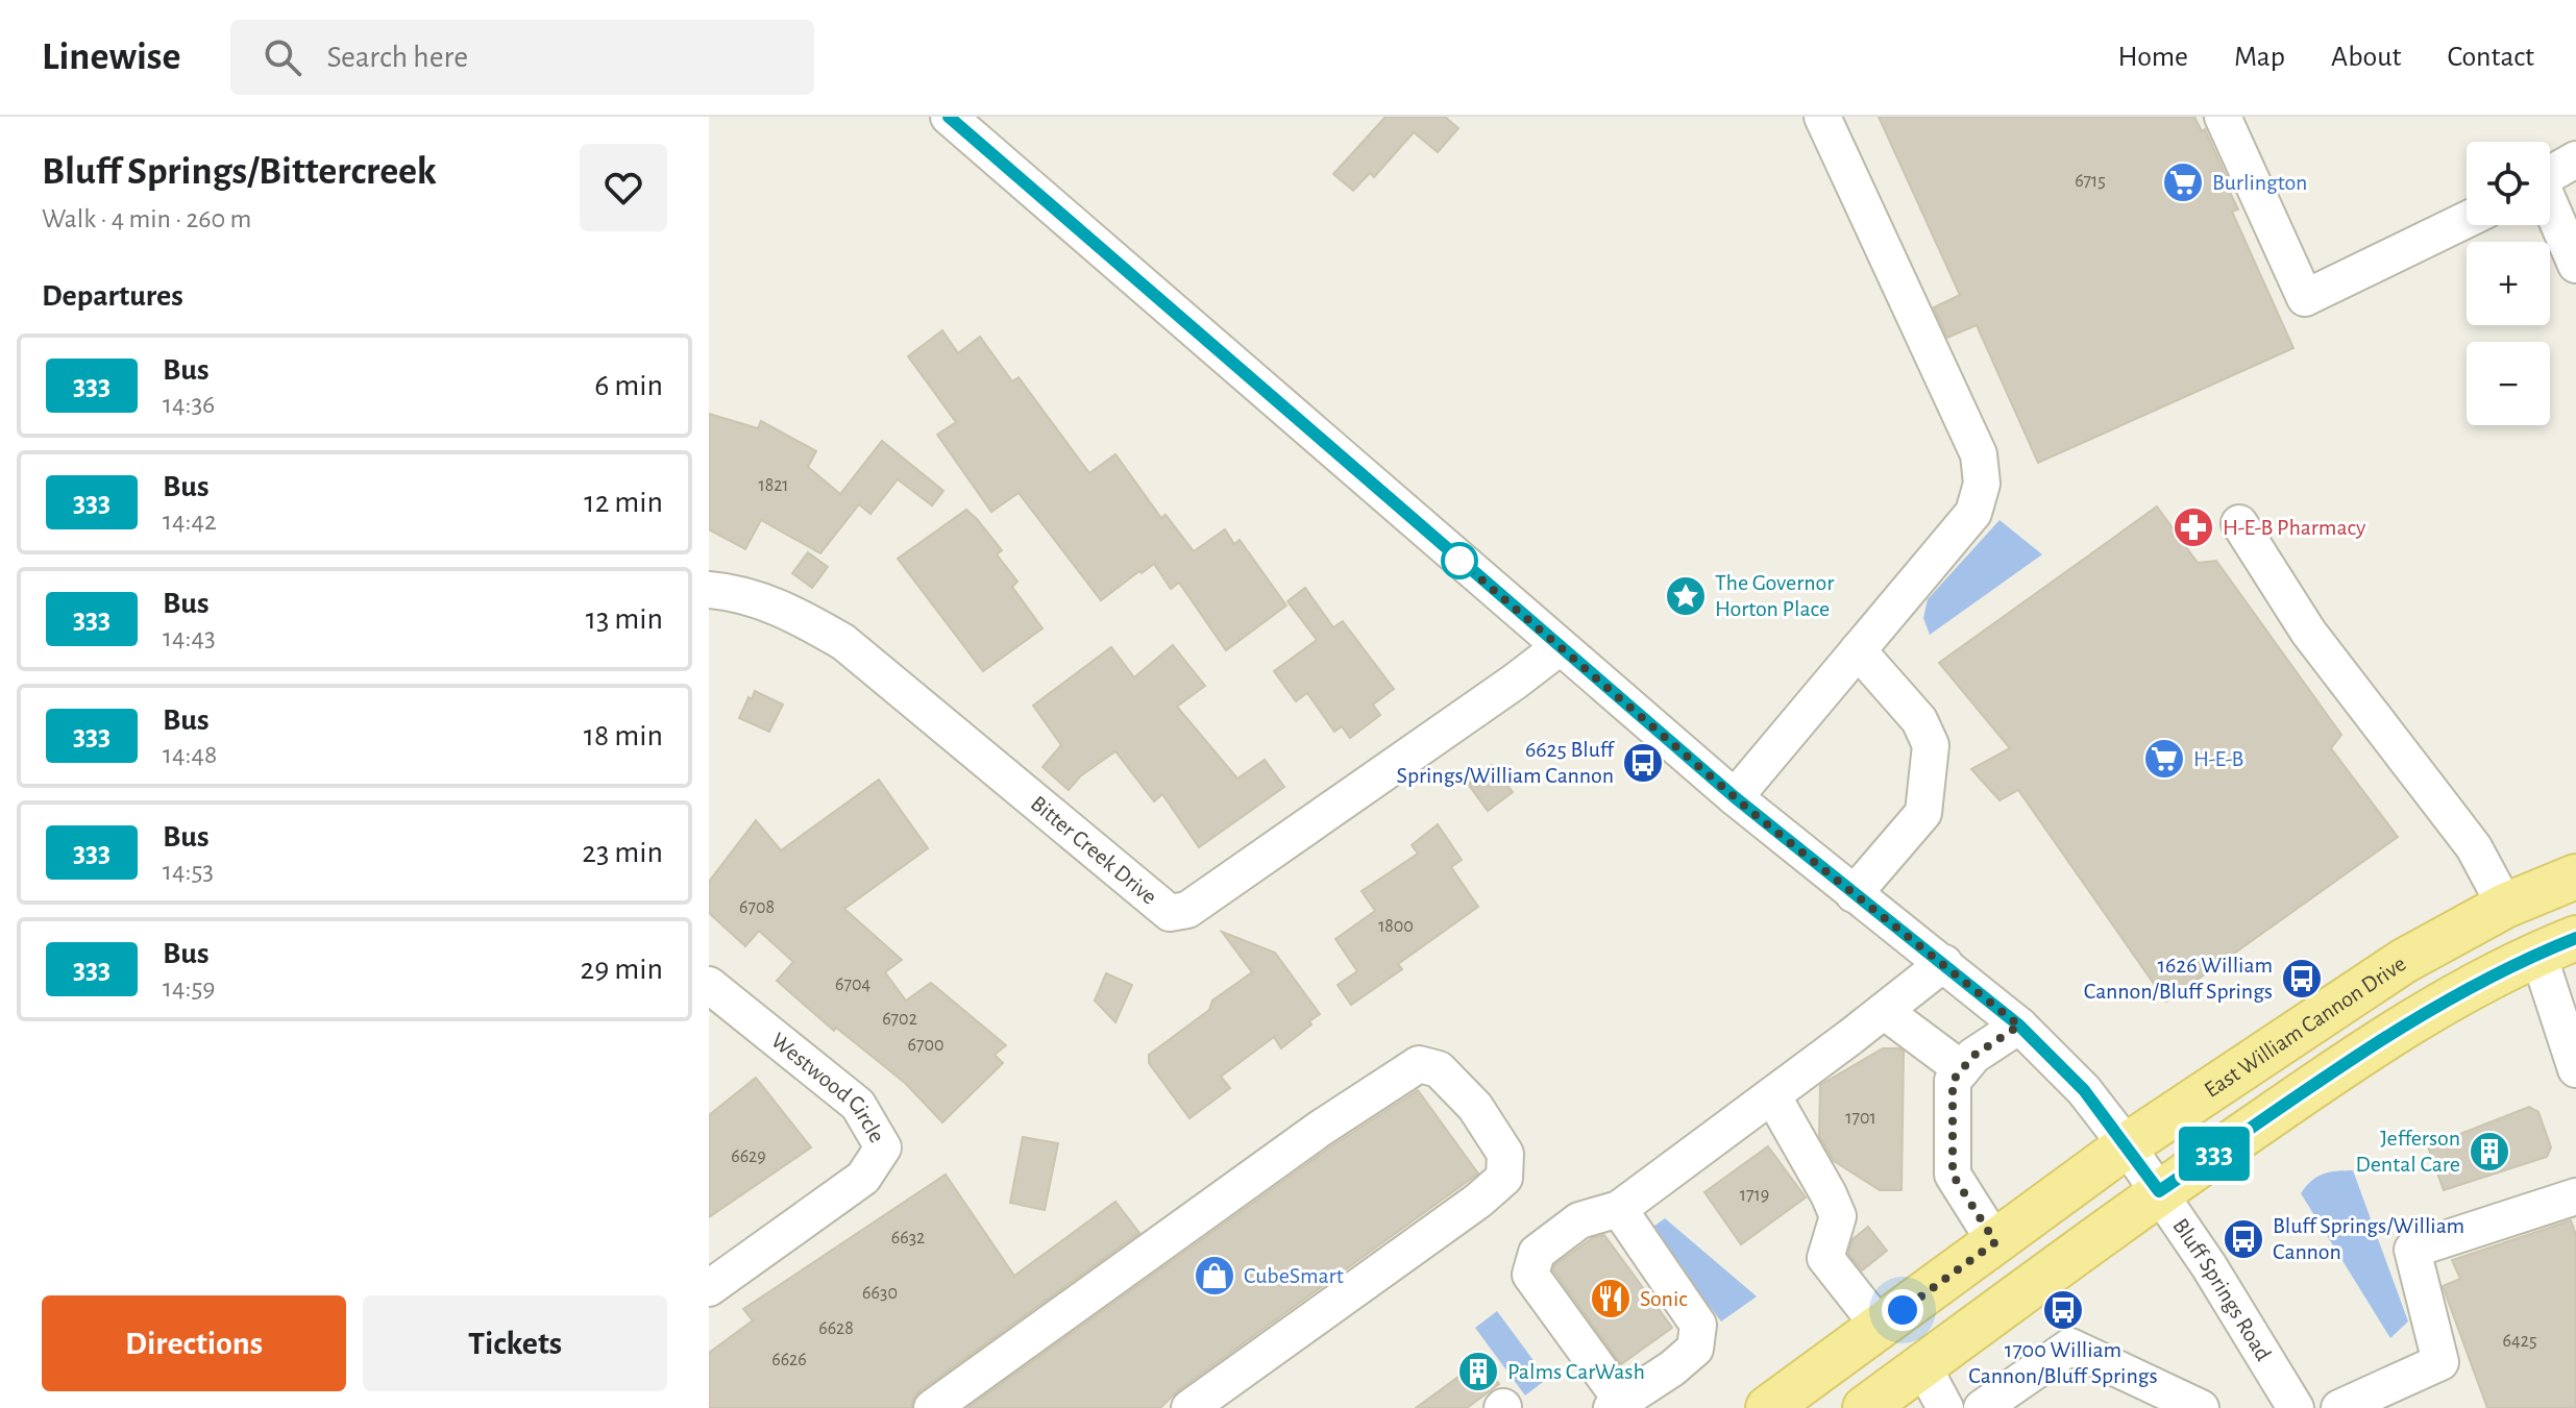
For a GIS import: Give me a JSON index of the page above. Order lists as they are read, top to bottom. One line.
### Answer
{"streets":{"main road":["East William Cannon Drive"],"street":["Bitter Creek Drive","Westwood Circle","Bluff Springs Road"]},"crossings":[["Bitter Creek Drive","Bluff Springs Road"],["East William Cannon Drive","Bluff Springs Road"]],"places":{"supermarket":["Burlington","H-E-B"],"pharmacy":["H-E-B Pharmacy"],"place":["The Governor Horton Place"],"bus stop":["6625 Bluff Springs/William Cannon","1626 William Cannon/Bluff Springs","Bluff Springs/William Cannon","1700 William Cannon/Bluff Springs"],"building":["Jefferson Dental Care","Palms CarWash"],"shop":["CubeSmart"],"restaurant":["Sonic"]},"lines":["bus line 333"],"house_numbers":["6715","1821","6708","1800","6704","6702","6700","1701","6629","1719","6632","6630","6628","6425","6626"],"page":{"header":"Linewise","search":"Search here","nav":["Home","Map","About","Contact"],"heading":[["Bluff Springs/Bittercreek","Walk · 4 min · 260 m"],"Departures"],"on_map":"333","map_buttons":["+","−"],"list":[{"mark":"333","name":"Bus","note":"14:36","value":"6 min"},{"mark":"333","name":"Bus","note":"14:42","value":"12 min"},{"mark":"333","name":"Bus","note":"14:43","value":"13 min"},{"mark":"333","name":"Bus","note":"14:48","value":"18 min"},{"mark":"333","name":"Bus","note":"14:53","value":"23 min"},{"mark":"333","name":"Bus","note":"14:59","value":"29 min"}],"buttons":["Directions","Tickets"]}}
